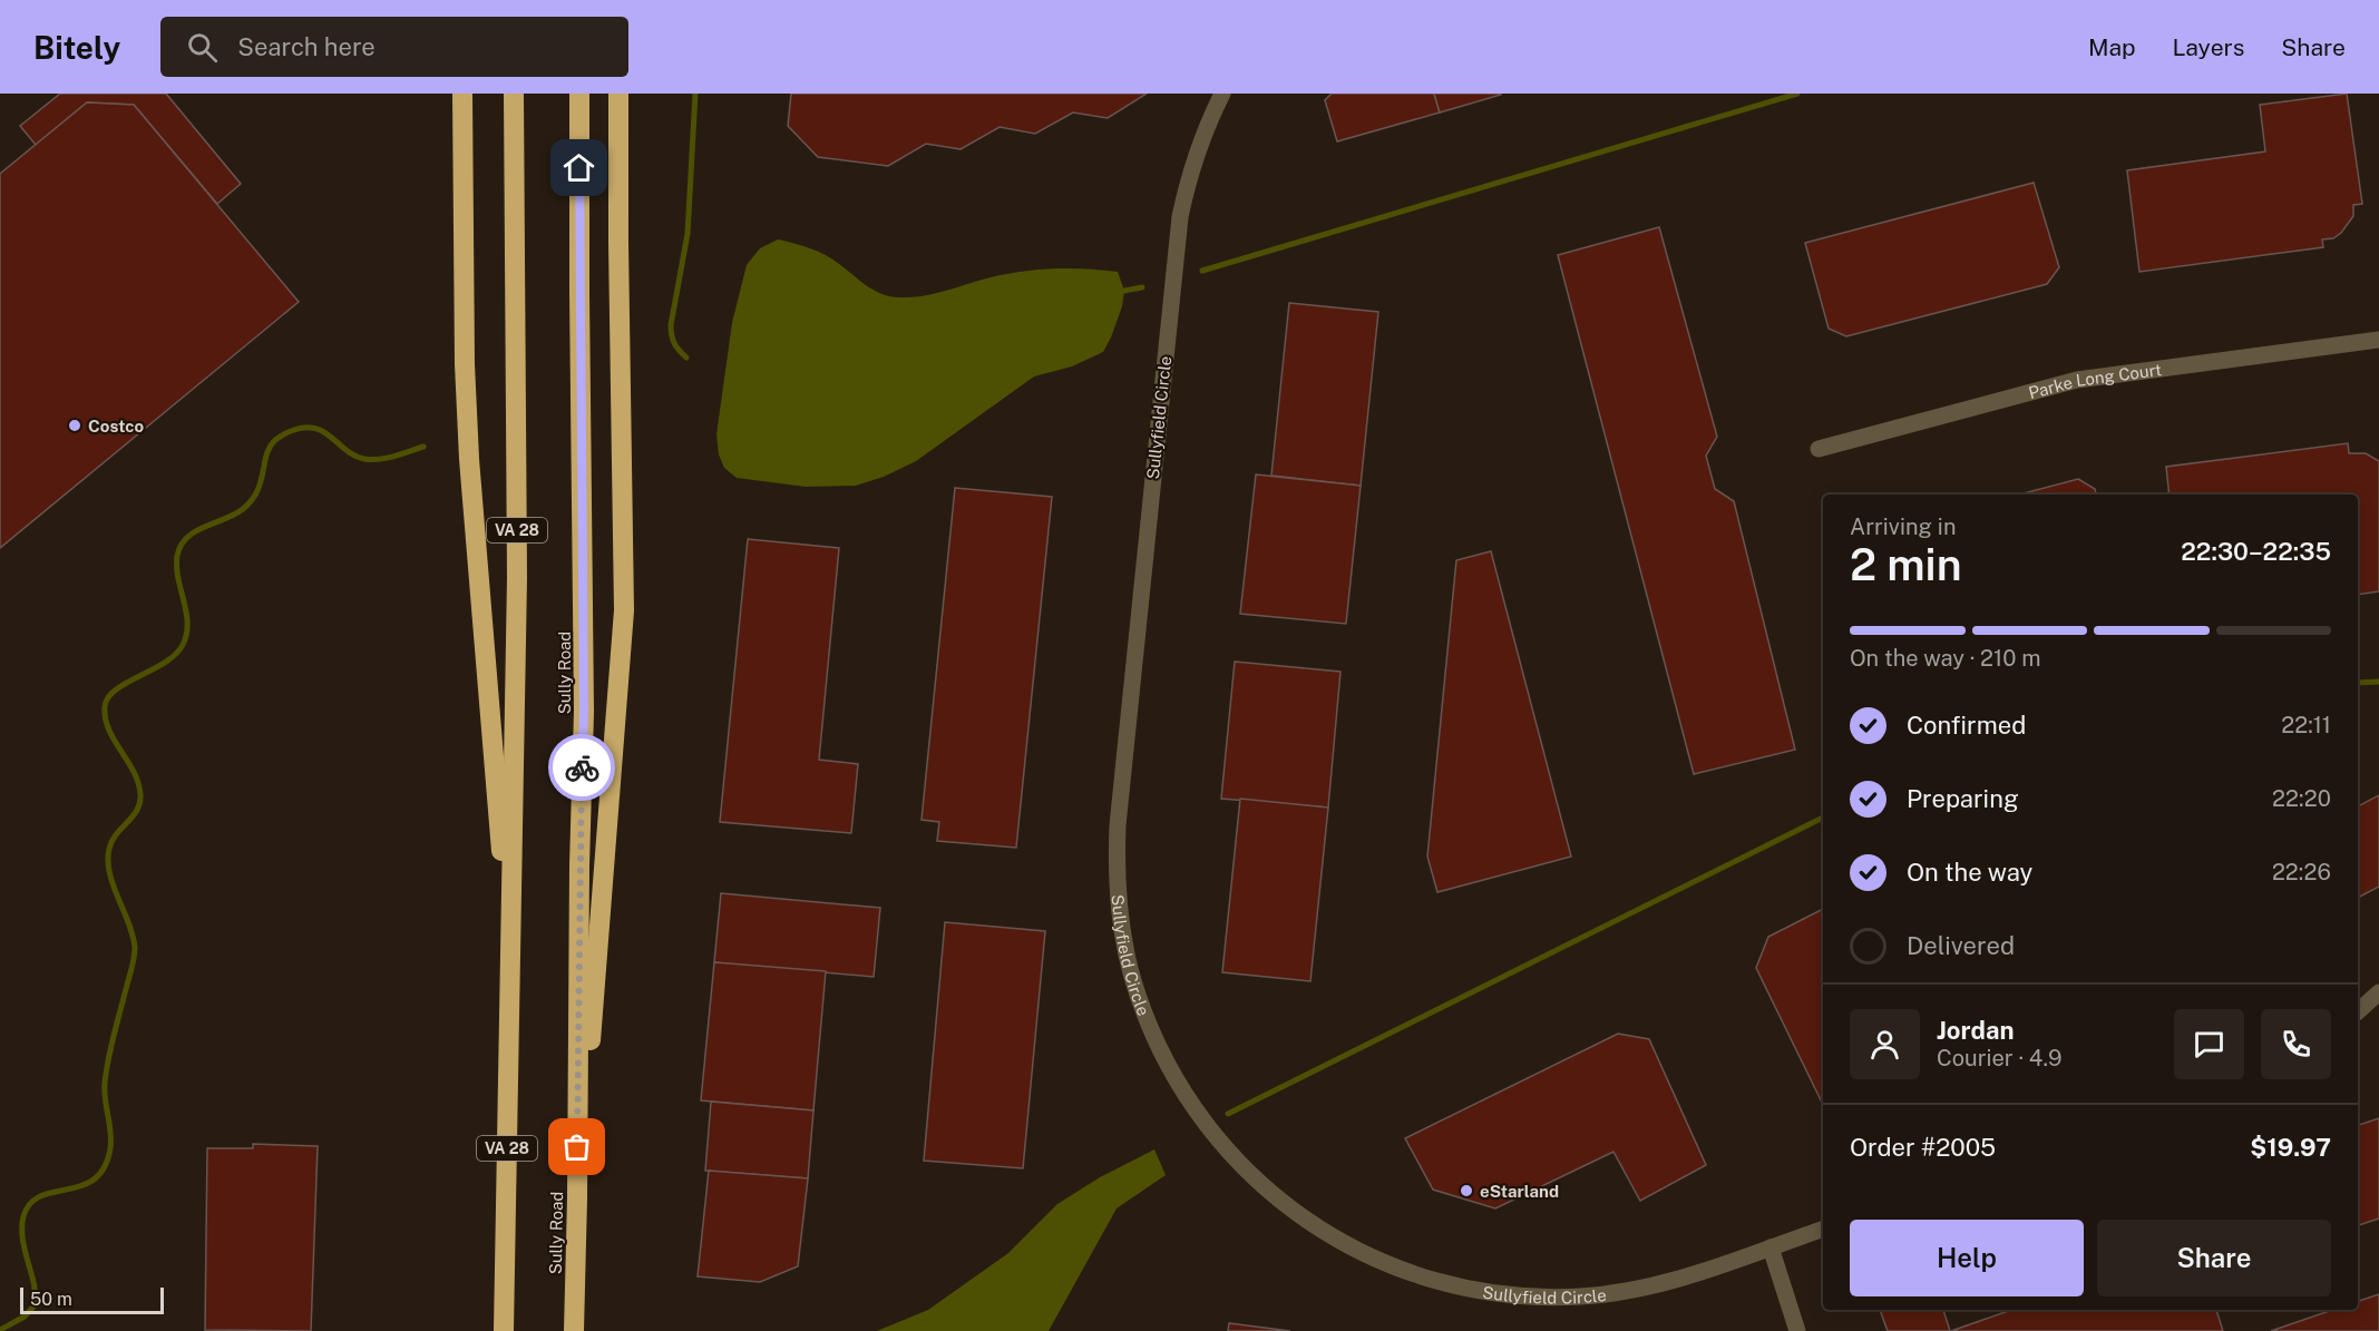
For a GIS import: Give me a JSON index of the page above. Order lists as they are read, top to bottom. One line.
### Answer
{"streets":{"highway":["VA 28","Sully Road"],"street":["Parke Long Court","Sullyfield Circle"]},"places":["Costco","eStarland"],"scale_bar":"50 m","page":{"header":"Bitely","search":"Search here","nav":["Map","Layers","Share"],"heading":["2 min","Arriving in","22:30–22:35"],"panel":["Jordan","Courier · 4.9","Order #2005","$19.97"],"bar":"On the way · 210 m","list":[["Confirmed","22:11"],["Preparing","22:20"],["On the way","22:26"],"Delivered"],"buttons":["Help","Share"],"scale":"50 m"}}
